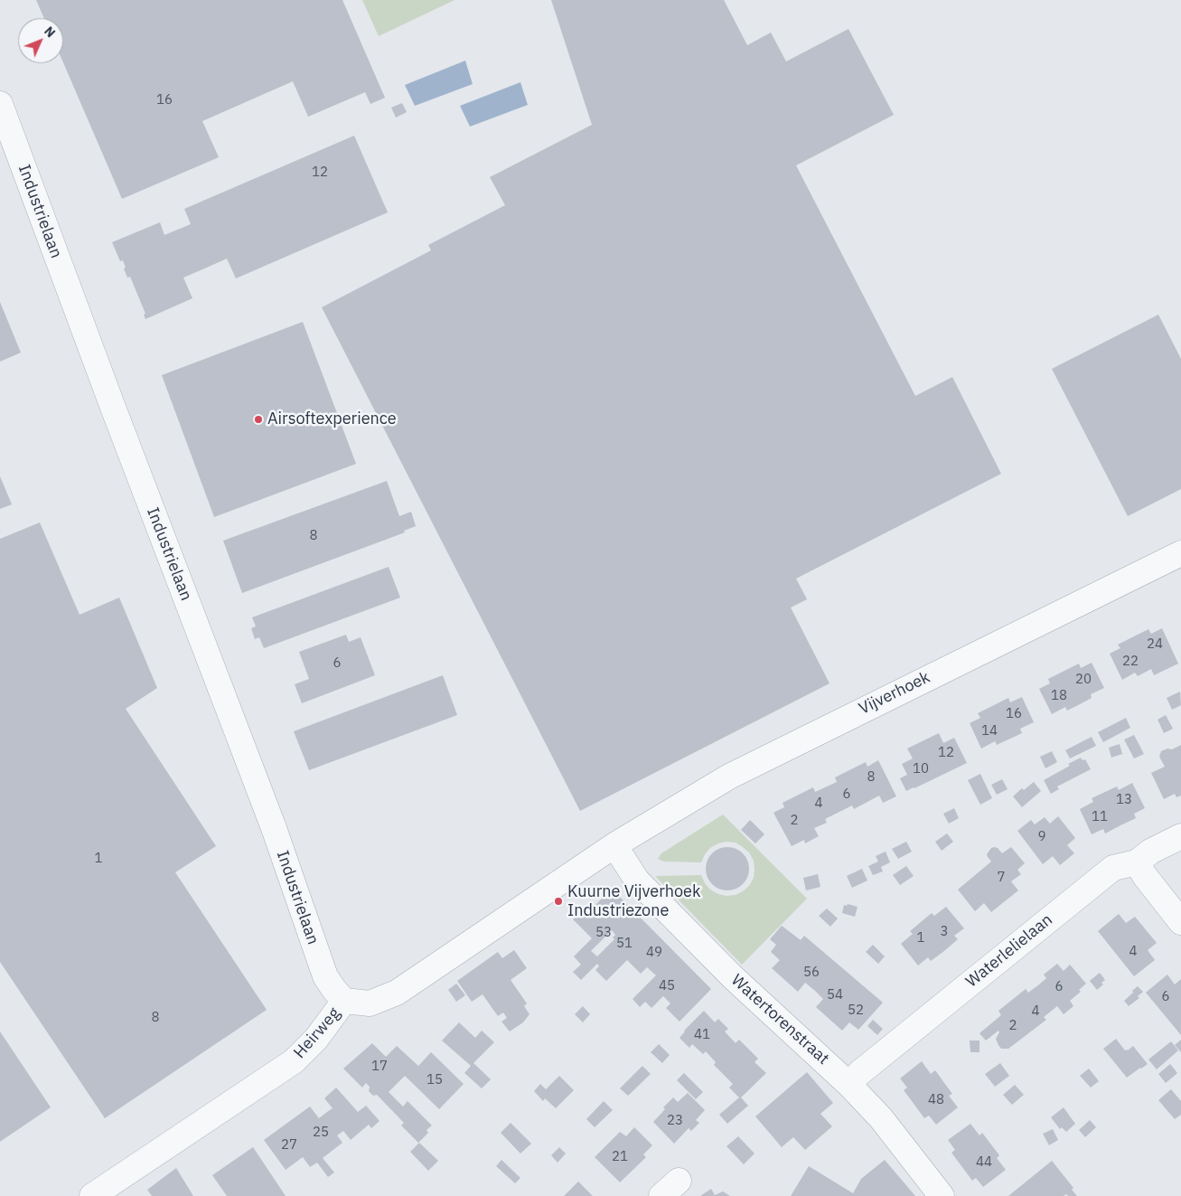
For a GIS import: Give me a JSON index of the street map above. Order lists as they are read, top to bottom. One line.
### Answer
{"streets":{"street":["Industrielaan","Vijverhoek","Waterlelielaan","Watertorenstraat","Heirweg"]},"crossings":[["Industrielaan","Heirweg"],["Vijverhoek","Watertorenstraat"],["Vijverhoek","Heirweg"],["Waterlelielaan","Watertorenstraat"],["Watertorenstraat","Heirweg"]],"places":["Airsoftexperience","Kuurne Vijverhoek Industriezone"],"house_numbers":["16","12","8","24","22","6","20","18","16","14","12","10","8","6","13","4","11","2","9","1","7","3","53","1","51","4","49","56","45","6","54","6","52","4","8","2","41","17","15","48","23","25","27","21","44"],"north":"top right"}
